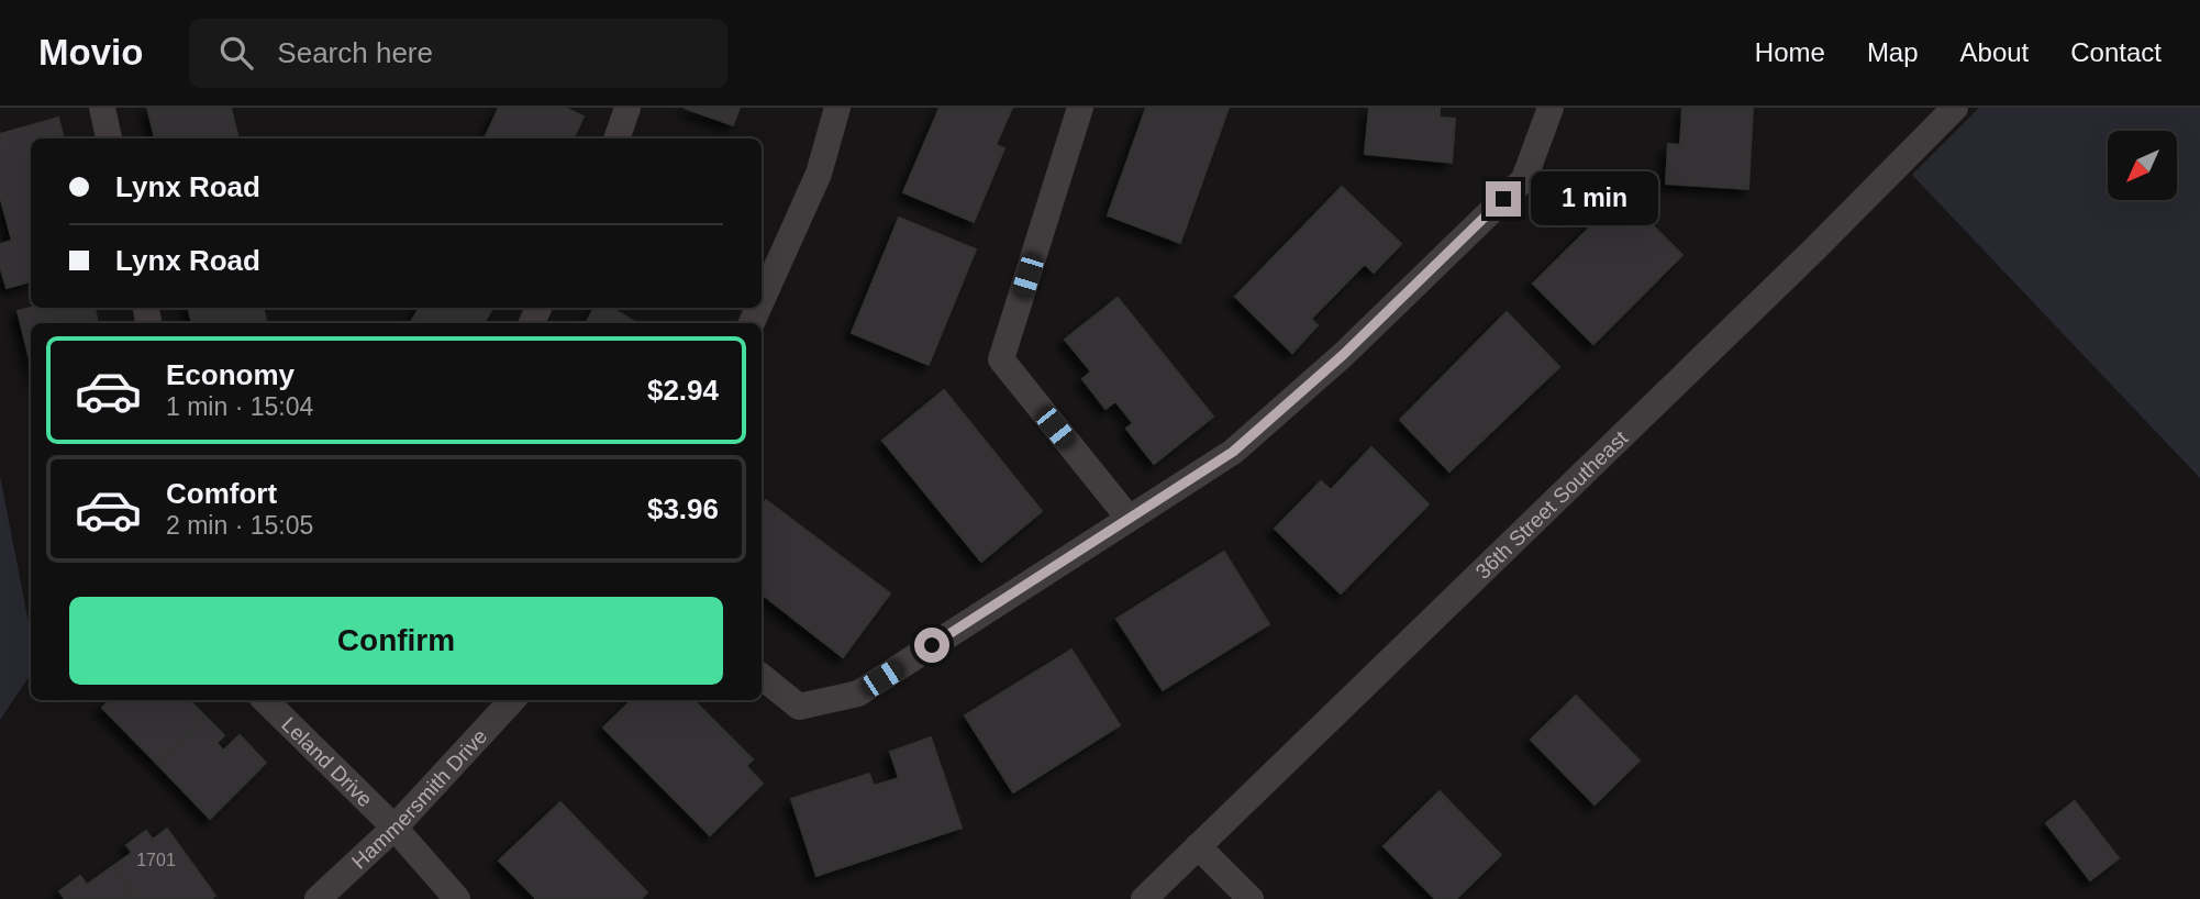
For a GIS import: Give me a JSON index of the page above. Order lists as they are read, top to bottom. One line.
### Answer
{"streets":{"street":["36th Street Southeast","Leland Drive","Hammersmith Drive"]},"crossings":[["Leland Drive","Hammersmith Drive"]],"house_numbers":["1701"],"north":"bottom left","page":{"header":"Movio","search":"Search here","nav":["Home","Map","About","Contact"],"banner":["Lynx Road","Lynx Road"],"bubble":"1 min","list":[{"name":"Economy","note":"1 min · 15:04","value":"$2.94"},{"name":"Comfort","note":"2 min · 15:05","value":"$3.96"}],"buttons":"Confirm"}}
